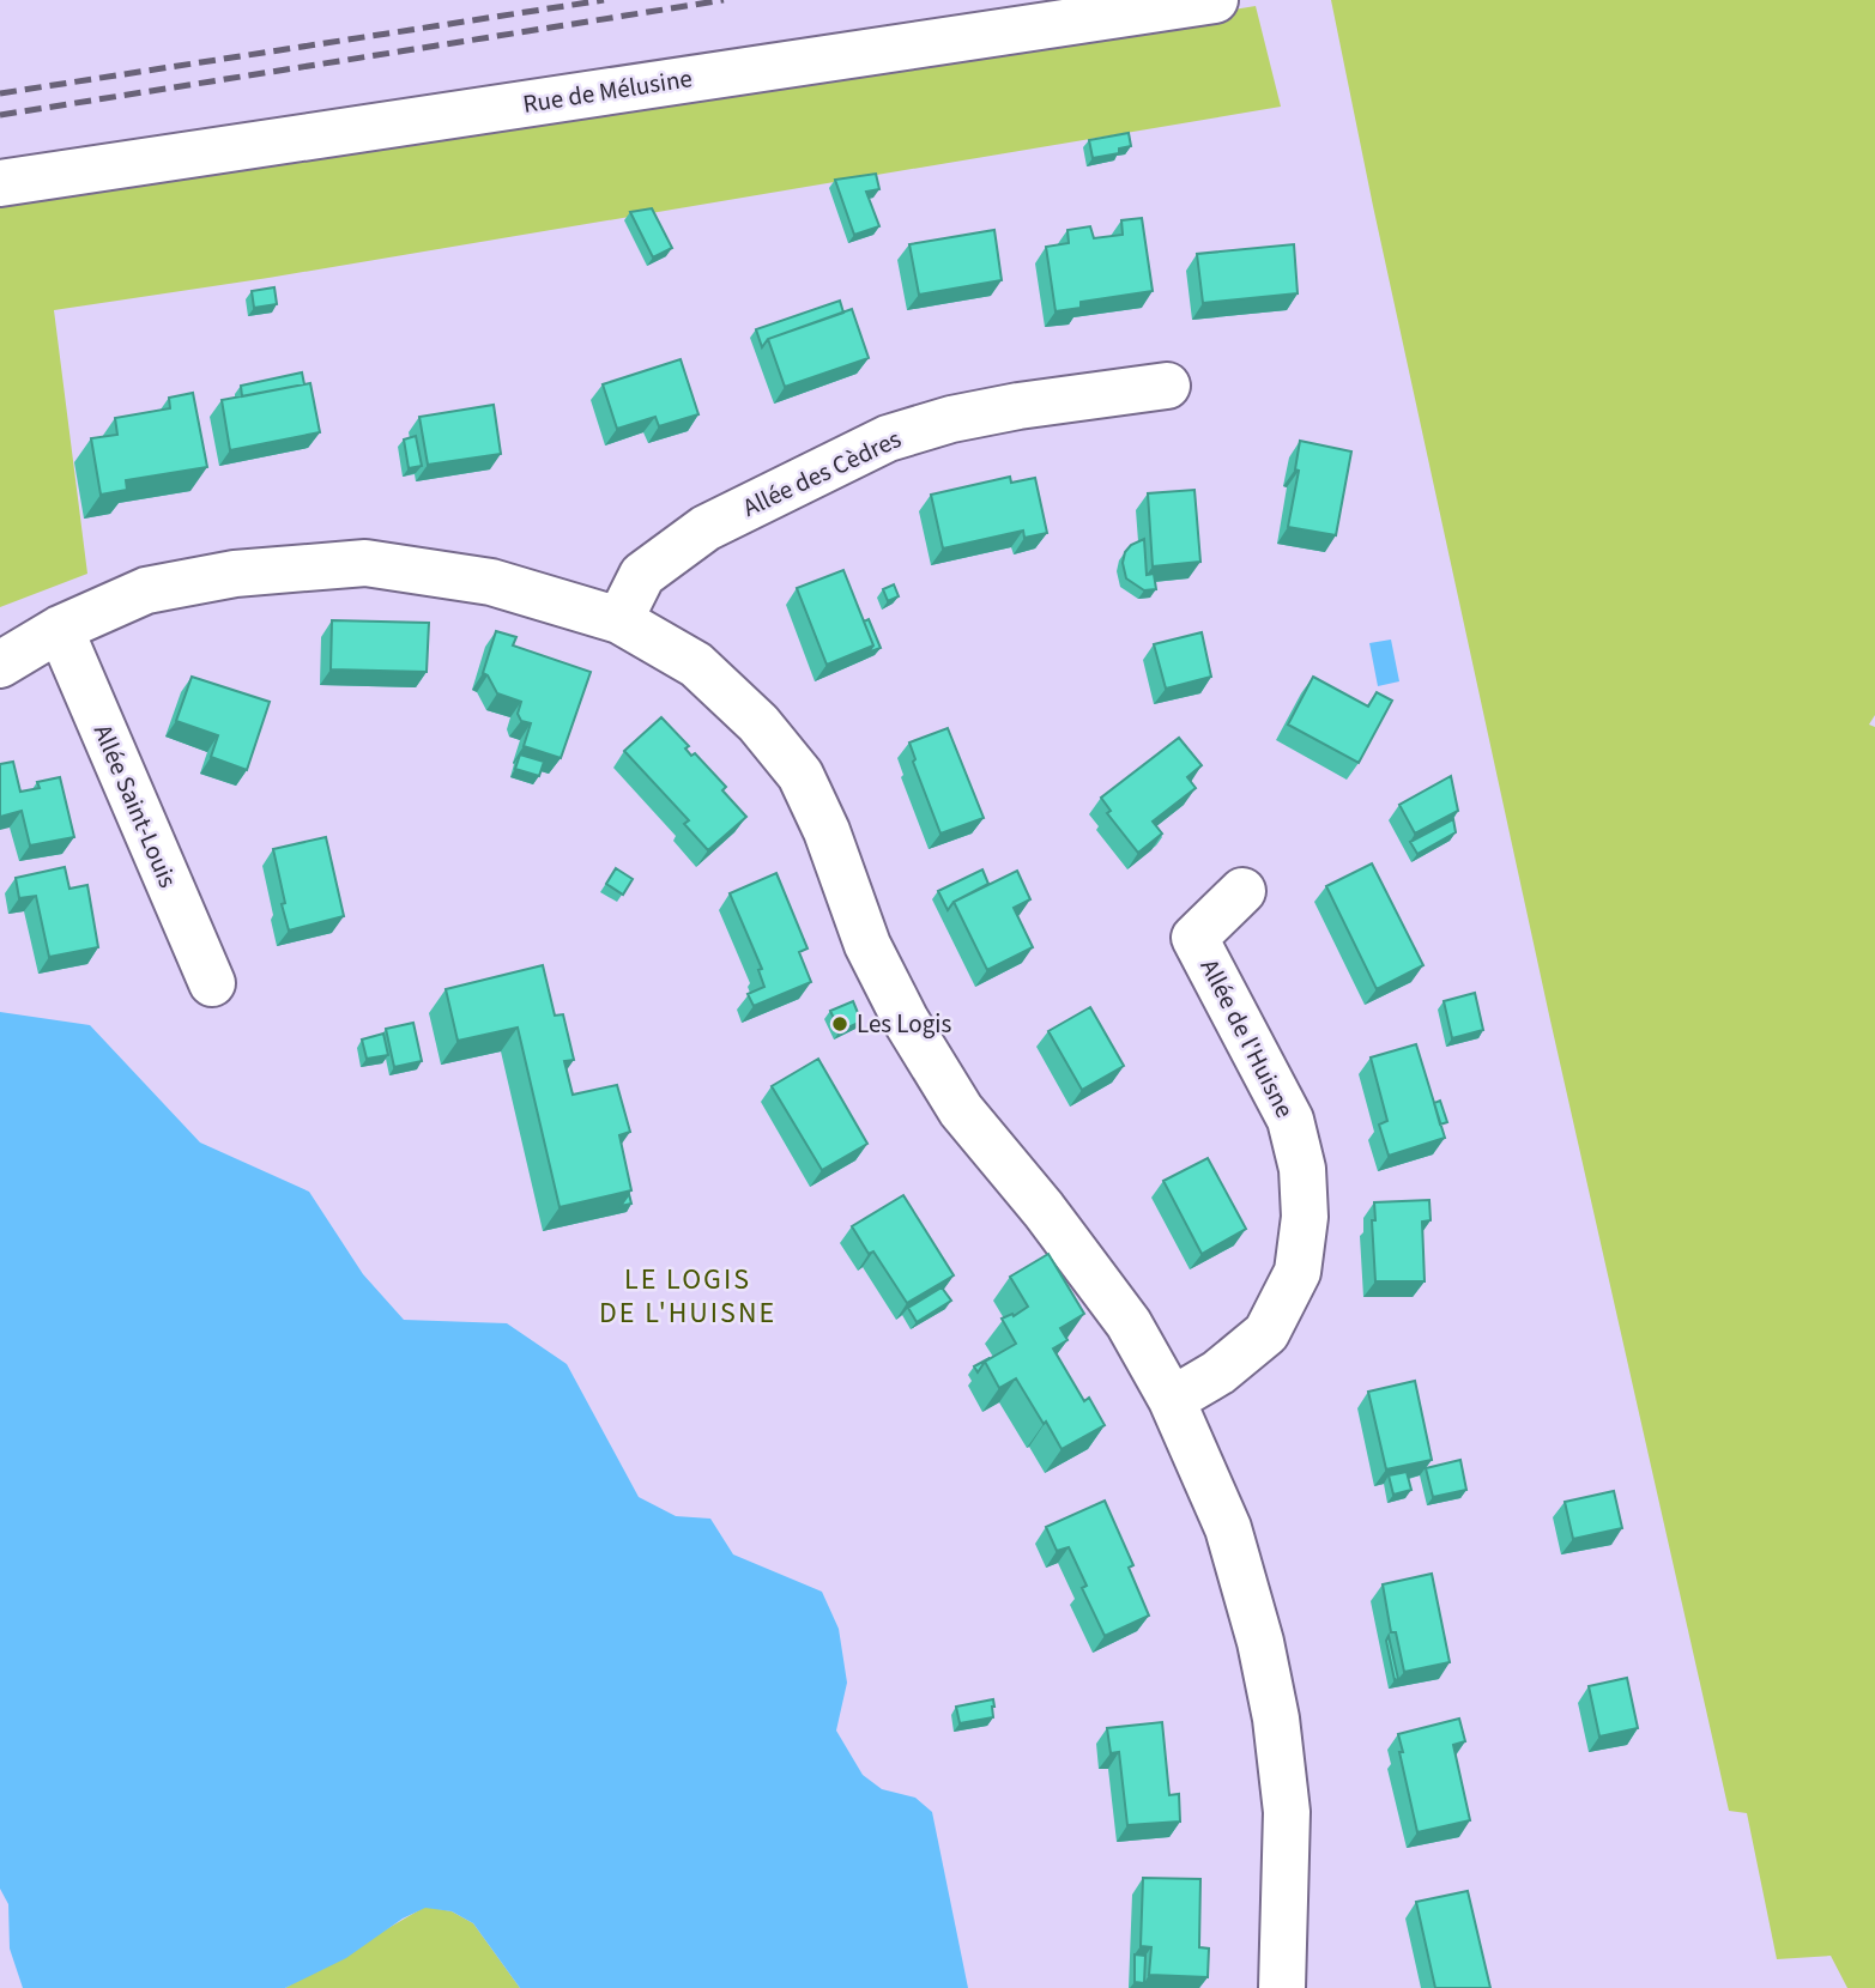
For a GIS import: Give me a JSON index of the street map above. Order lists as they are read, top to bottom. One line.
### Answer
{"streets":{"street":["Rue de Mélusine","Allée des Cèdres","Allée Saint-Louis","Allée de l'Huisne"]},"districts":["LE LOGIS DE L'HUISNE"],"places":["Les Logis"]}
